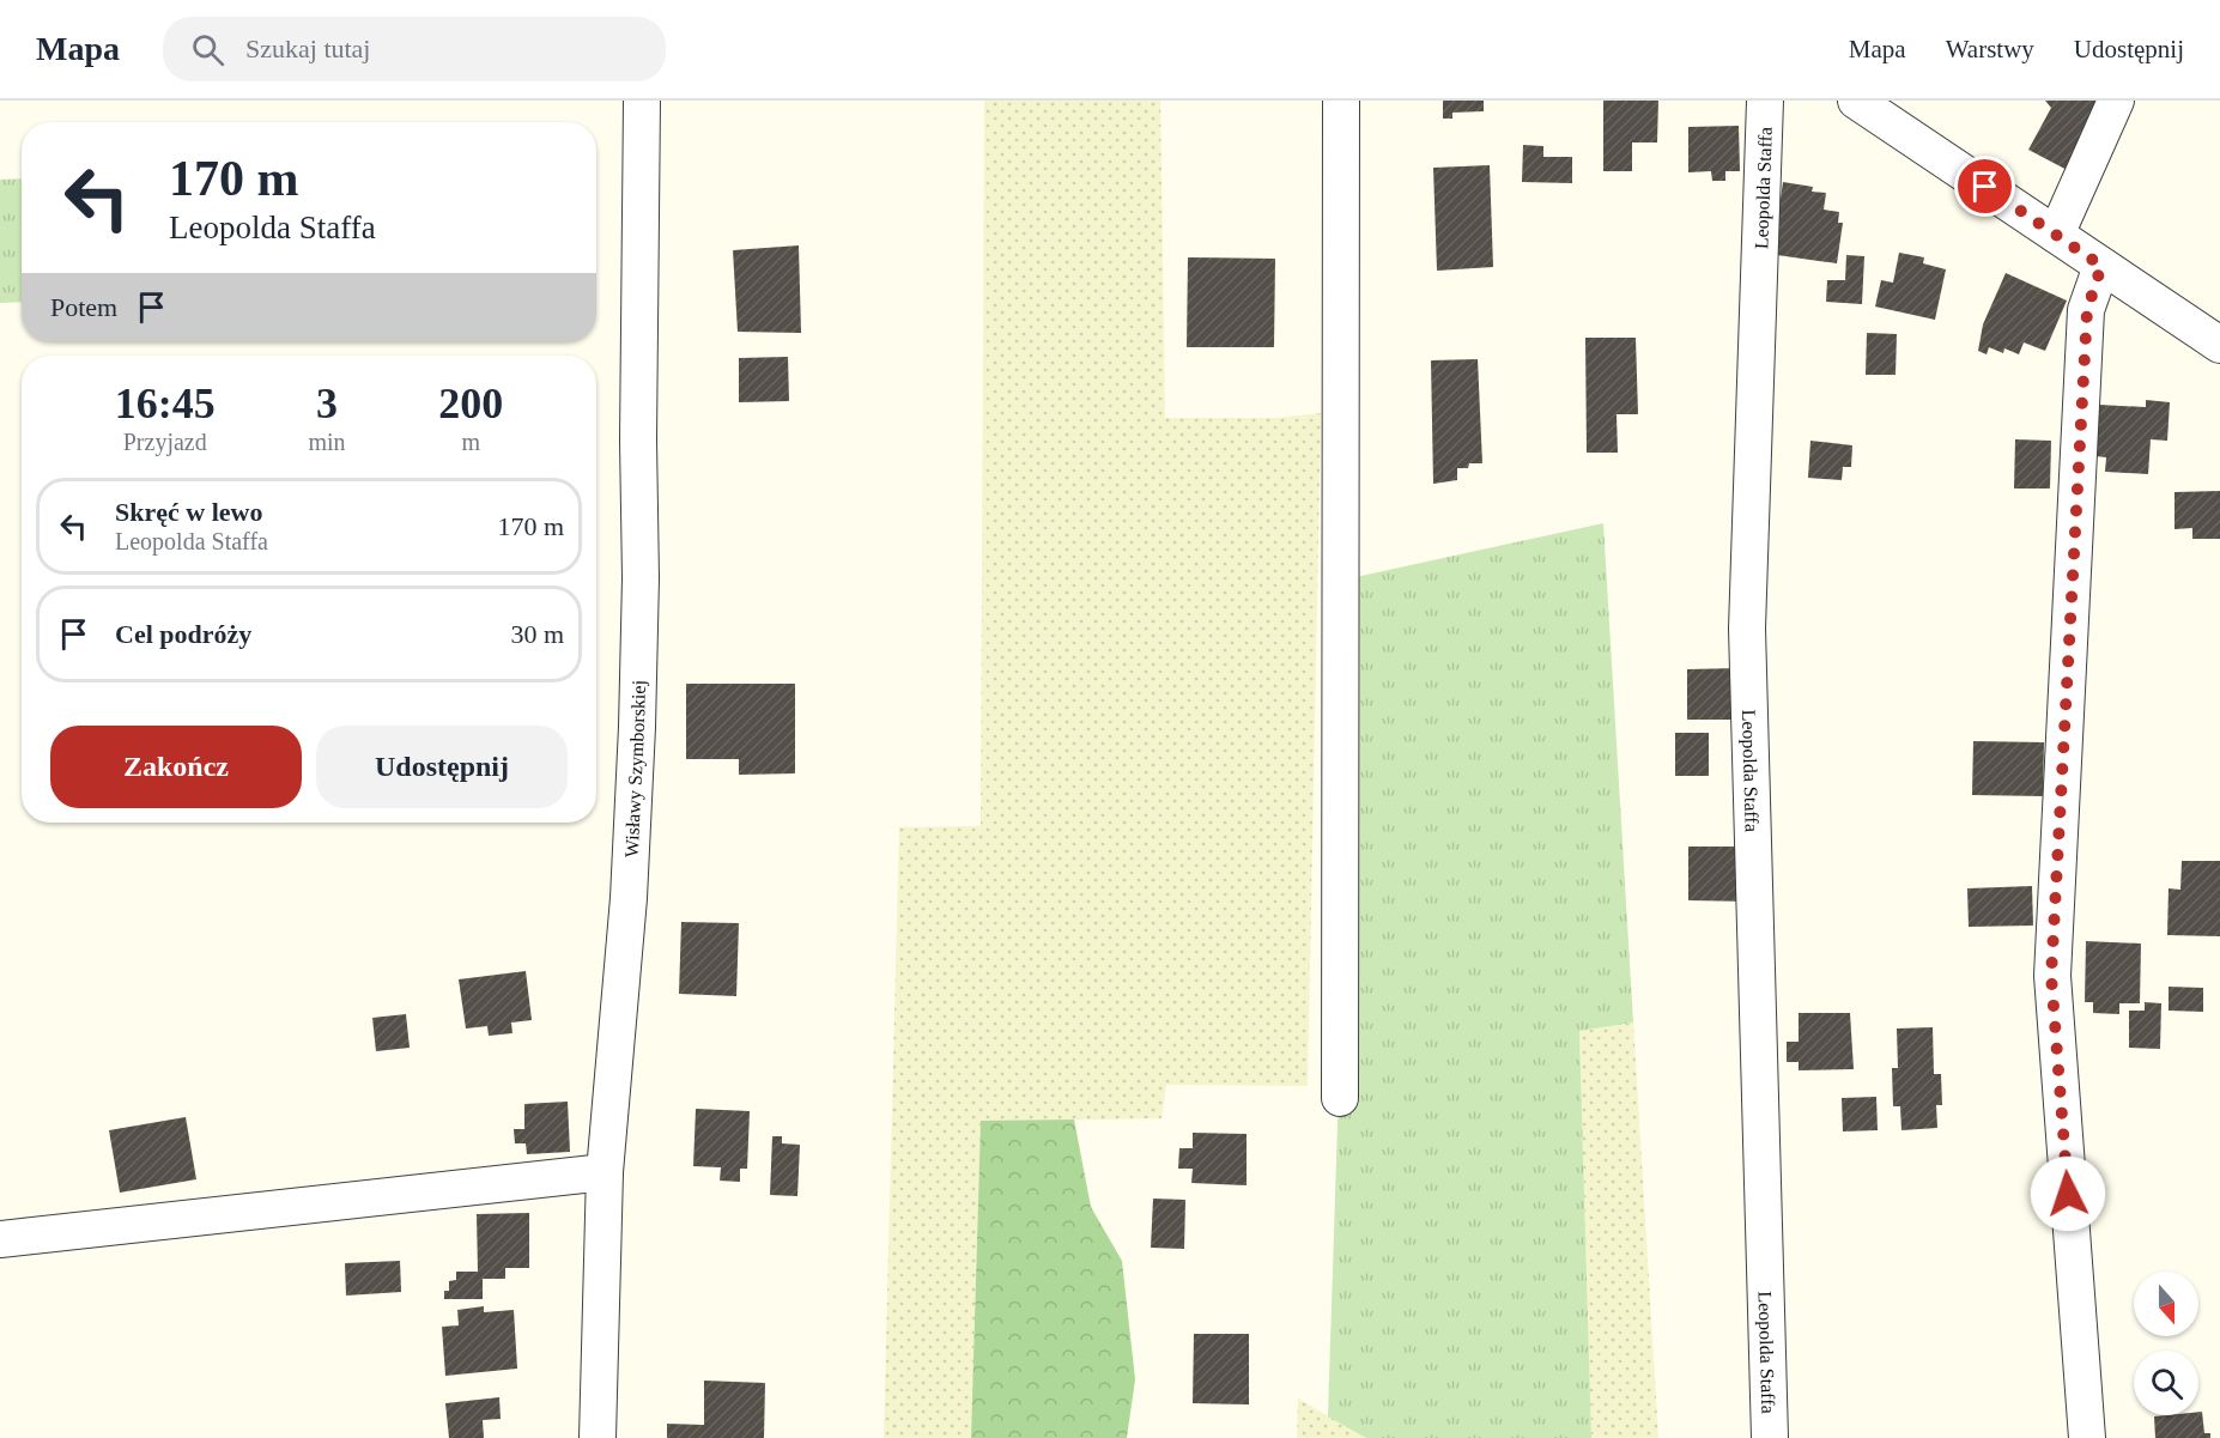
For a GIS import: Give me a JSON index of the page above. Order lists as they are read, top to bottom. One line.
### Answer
{"streets":{"street":["Leopolda Staffa","Wisławy Szymborskiej"]},"north":"bottom","page":{"header":"Mapa","search":"Szukaj tutaj","nav":["Mapa","Warstwy","Udostępnij"],"turn":["170 m","Leopolda Staffa"],"then":"Potem","eta":["16:45","Przyjazd","3","min","200","m"],"list":[{"name":"Skręć w lewo","note":"Leopolda Staffa","value":"170 m"},{"name":"Cel podróży","value":"30 m"}],"buttons":["Zakończ","Udostępnij"]}}
